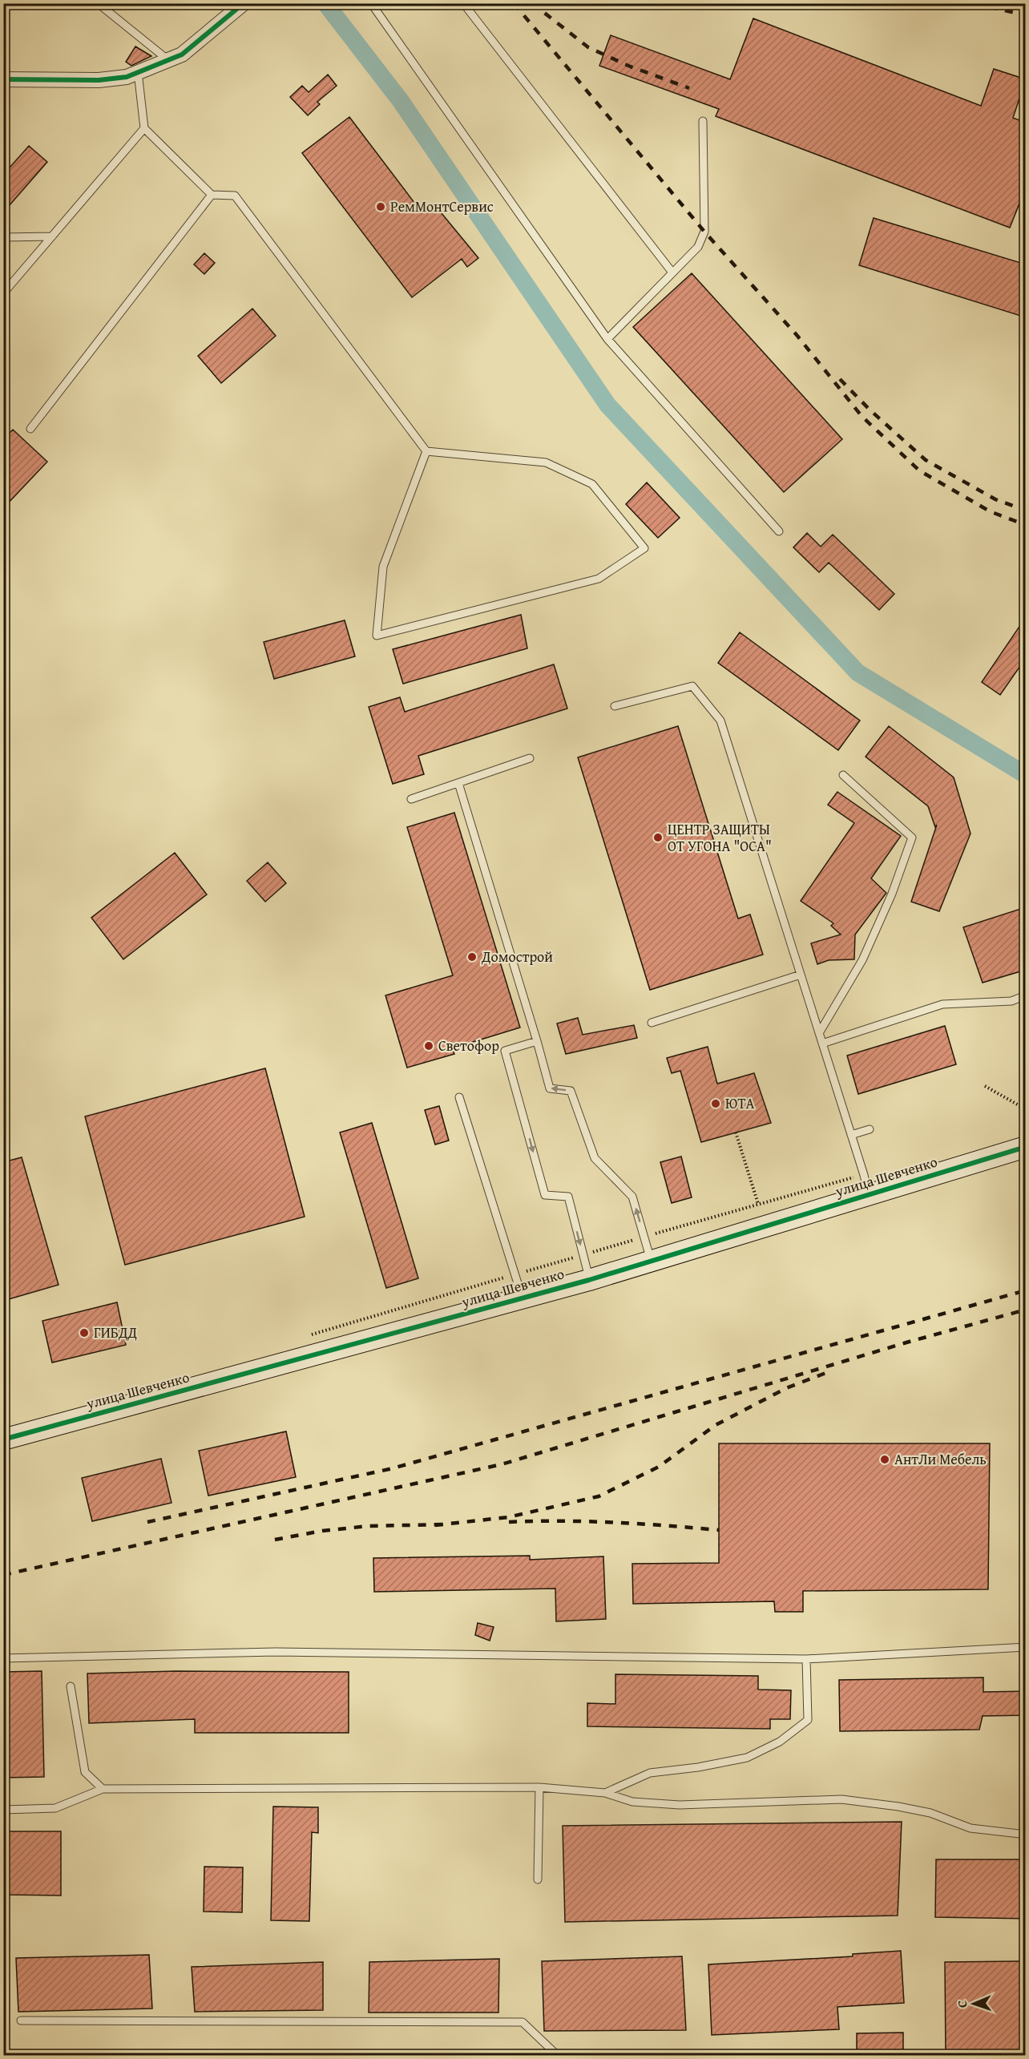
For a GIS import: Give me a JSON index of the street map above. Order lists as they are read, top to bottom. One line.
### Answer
{"streets":{"street":["улица Шевченко"]},"places":["РемМонтСервис","ЦЕНТР ЗАЩИТЫ ОТ УГОНА \"ОСА\"","Домострой","Светофор","ЮТА","ГИБДД","АнтЛи Мебель"],"north":"left"}
